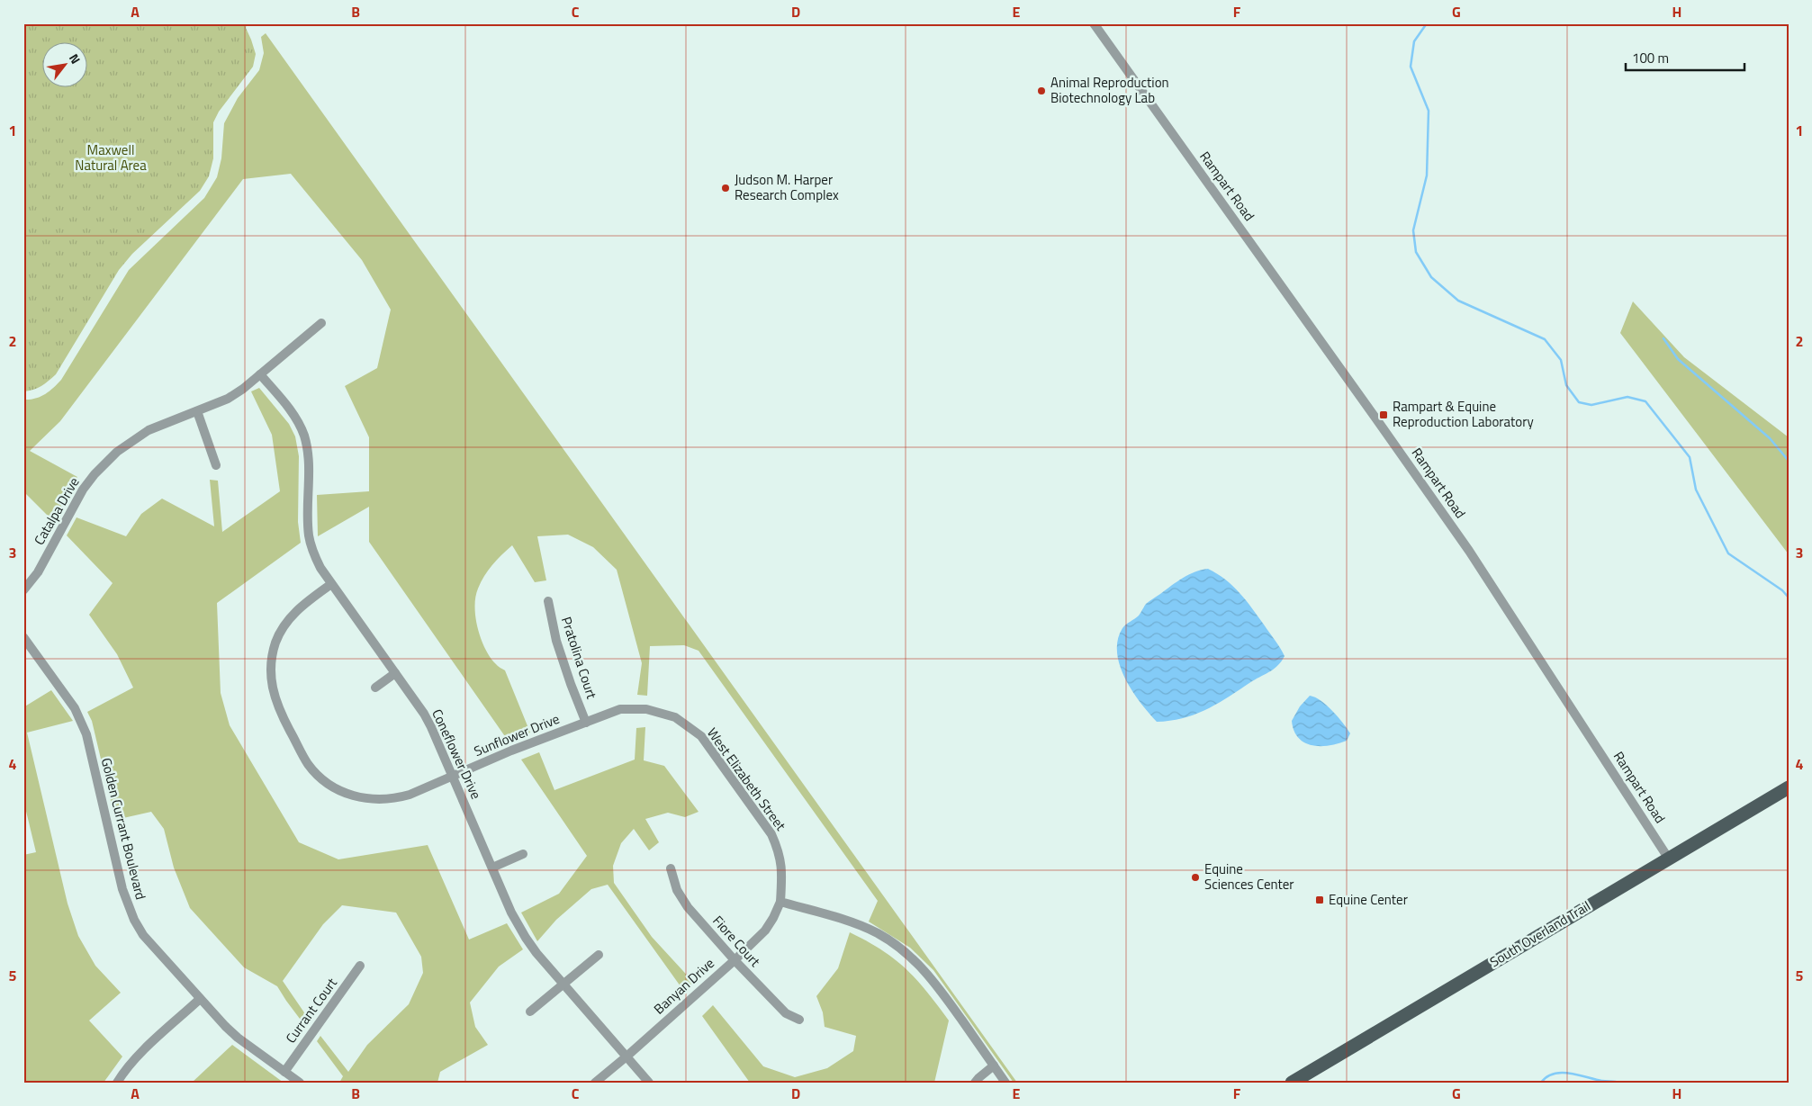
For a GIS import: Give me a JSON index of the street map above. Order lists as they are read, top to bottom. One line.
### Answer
{"streets":{"main road":["South Overland Trail"],"street":["Rampart Road","Catalpa Drive","Pratolina Court","Sunflower Drive","Coneflower Drive","West Elizabeth Street","Golden Currant Boulevard","Fiore Court","Banyan Drive","Currant Court"]},"crossings":[["Rampart Road","South Overland Trail"],["Catalpa Drive","Coneflower Drive"],["Pratolina Court","Sunflower Drive"],["Pratolina Court","West Elizabeth Street"],["Sunflower Drive","Coneflower Drive"],["Sunflower Drive","West Elizabeth Street"],["Coneflower Drive","Banyan Drive"],["West Elizabeth Street","Banyan Drive"],["Golden Currant Boulevard","Currant Court"],["Fiore Court","Banyan Drive"]],"parks":["Maxwell Natural Area"],"places":{"other":["Animal Reproduction Biotechnology Lab","Judson M. Harper Research Complex","Equine Sciences Center"],"transit":["Rampart & Equine Reproduction Laboratory","Equine Center"]},"scale_bar":"100 m","north":"top right","grid":{"columns":["A","B","C","D","E","F","G","H"],"rows":["1","2","3","4","5"]}}
